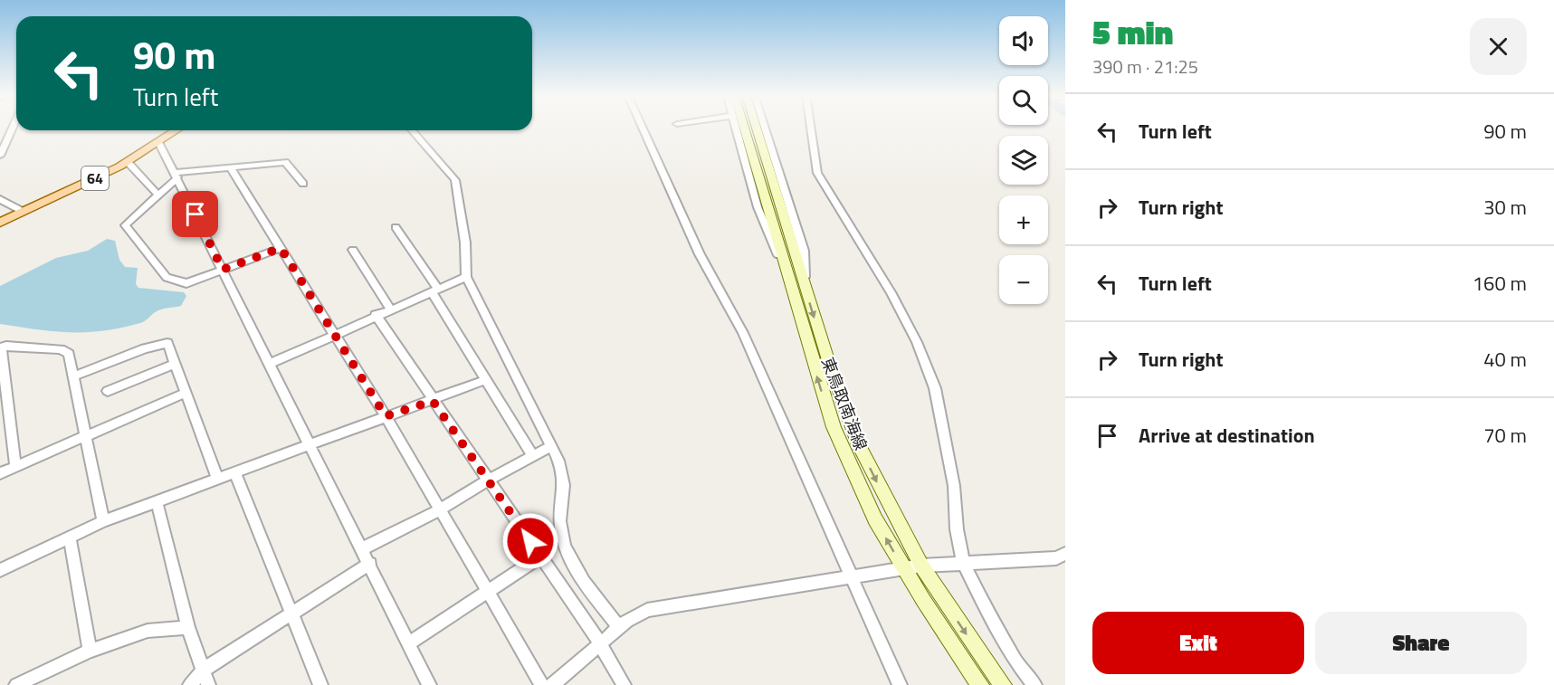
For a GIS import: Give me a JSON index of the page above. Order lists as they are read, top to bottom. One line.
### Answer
{"streets":{"main road":["64","東鳥取南海線"]},"page":{"heading":["5 min","390 m · 21:25"],"map_buttons":["+","−"],"turn":["90 m","Turn left"],"list":[{"name":"Turn left","value":"90 m"},{"name":"Turn right","value":"30 m"},{"name":"Turn left","value":"160 m"},{"name":"Turn right","value":"40 m"},{"name":"Arrive at destination","value":"70 m"}],"buttons":["Exit","Share"]}}
